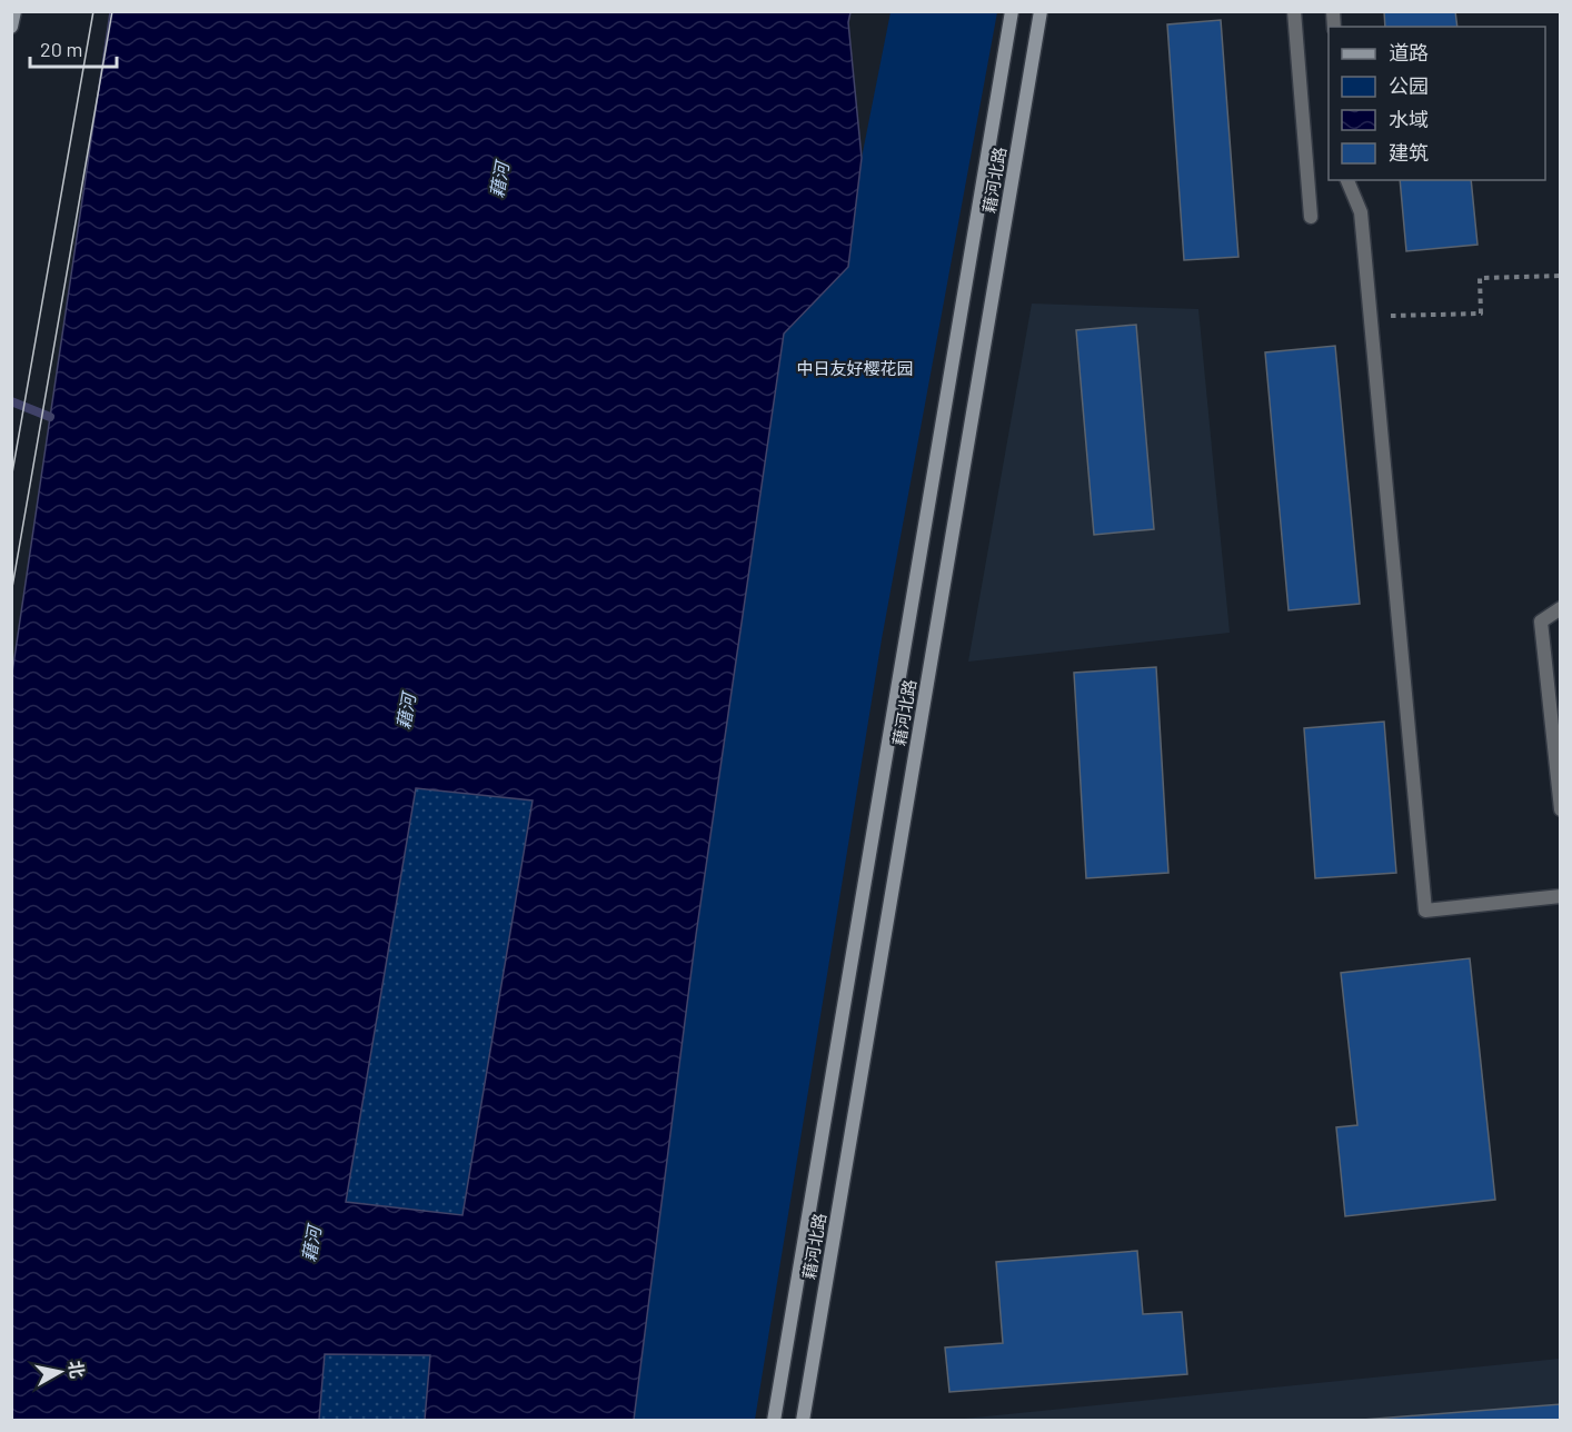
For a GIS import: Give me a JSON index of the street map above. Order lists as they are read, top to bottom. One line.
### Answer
{"streets":{"main road":["藉河北路"]},"water":["藉河"],"parks":["中日友好樱花园"],"legend":["道路","公园","水域","建筑"],"scale_bar":"20 m","north":"right"}
